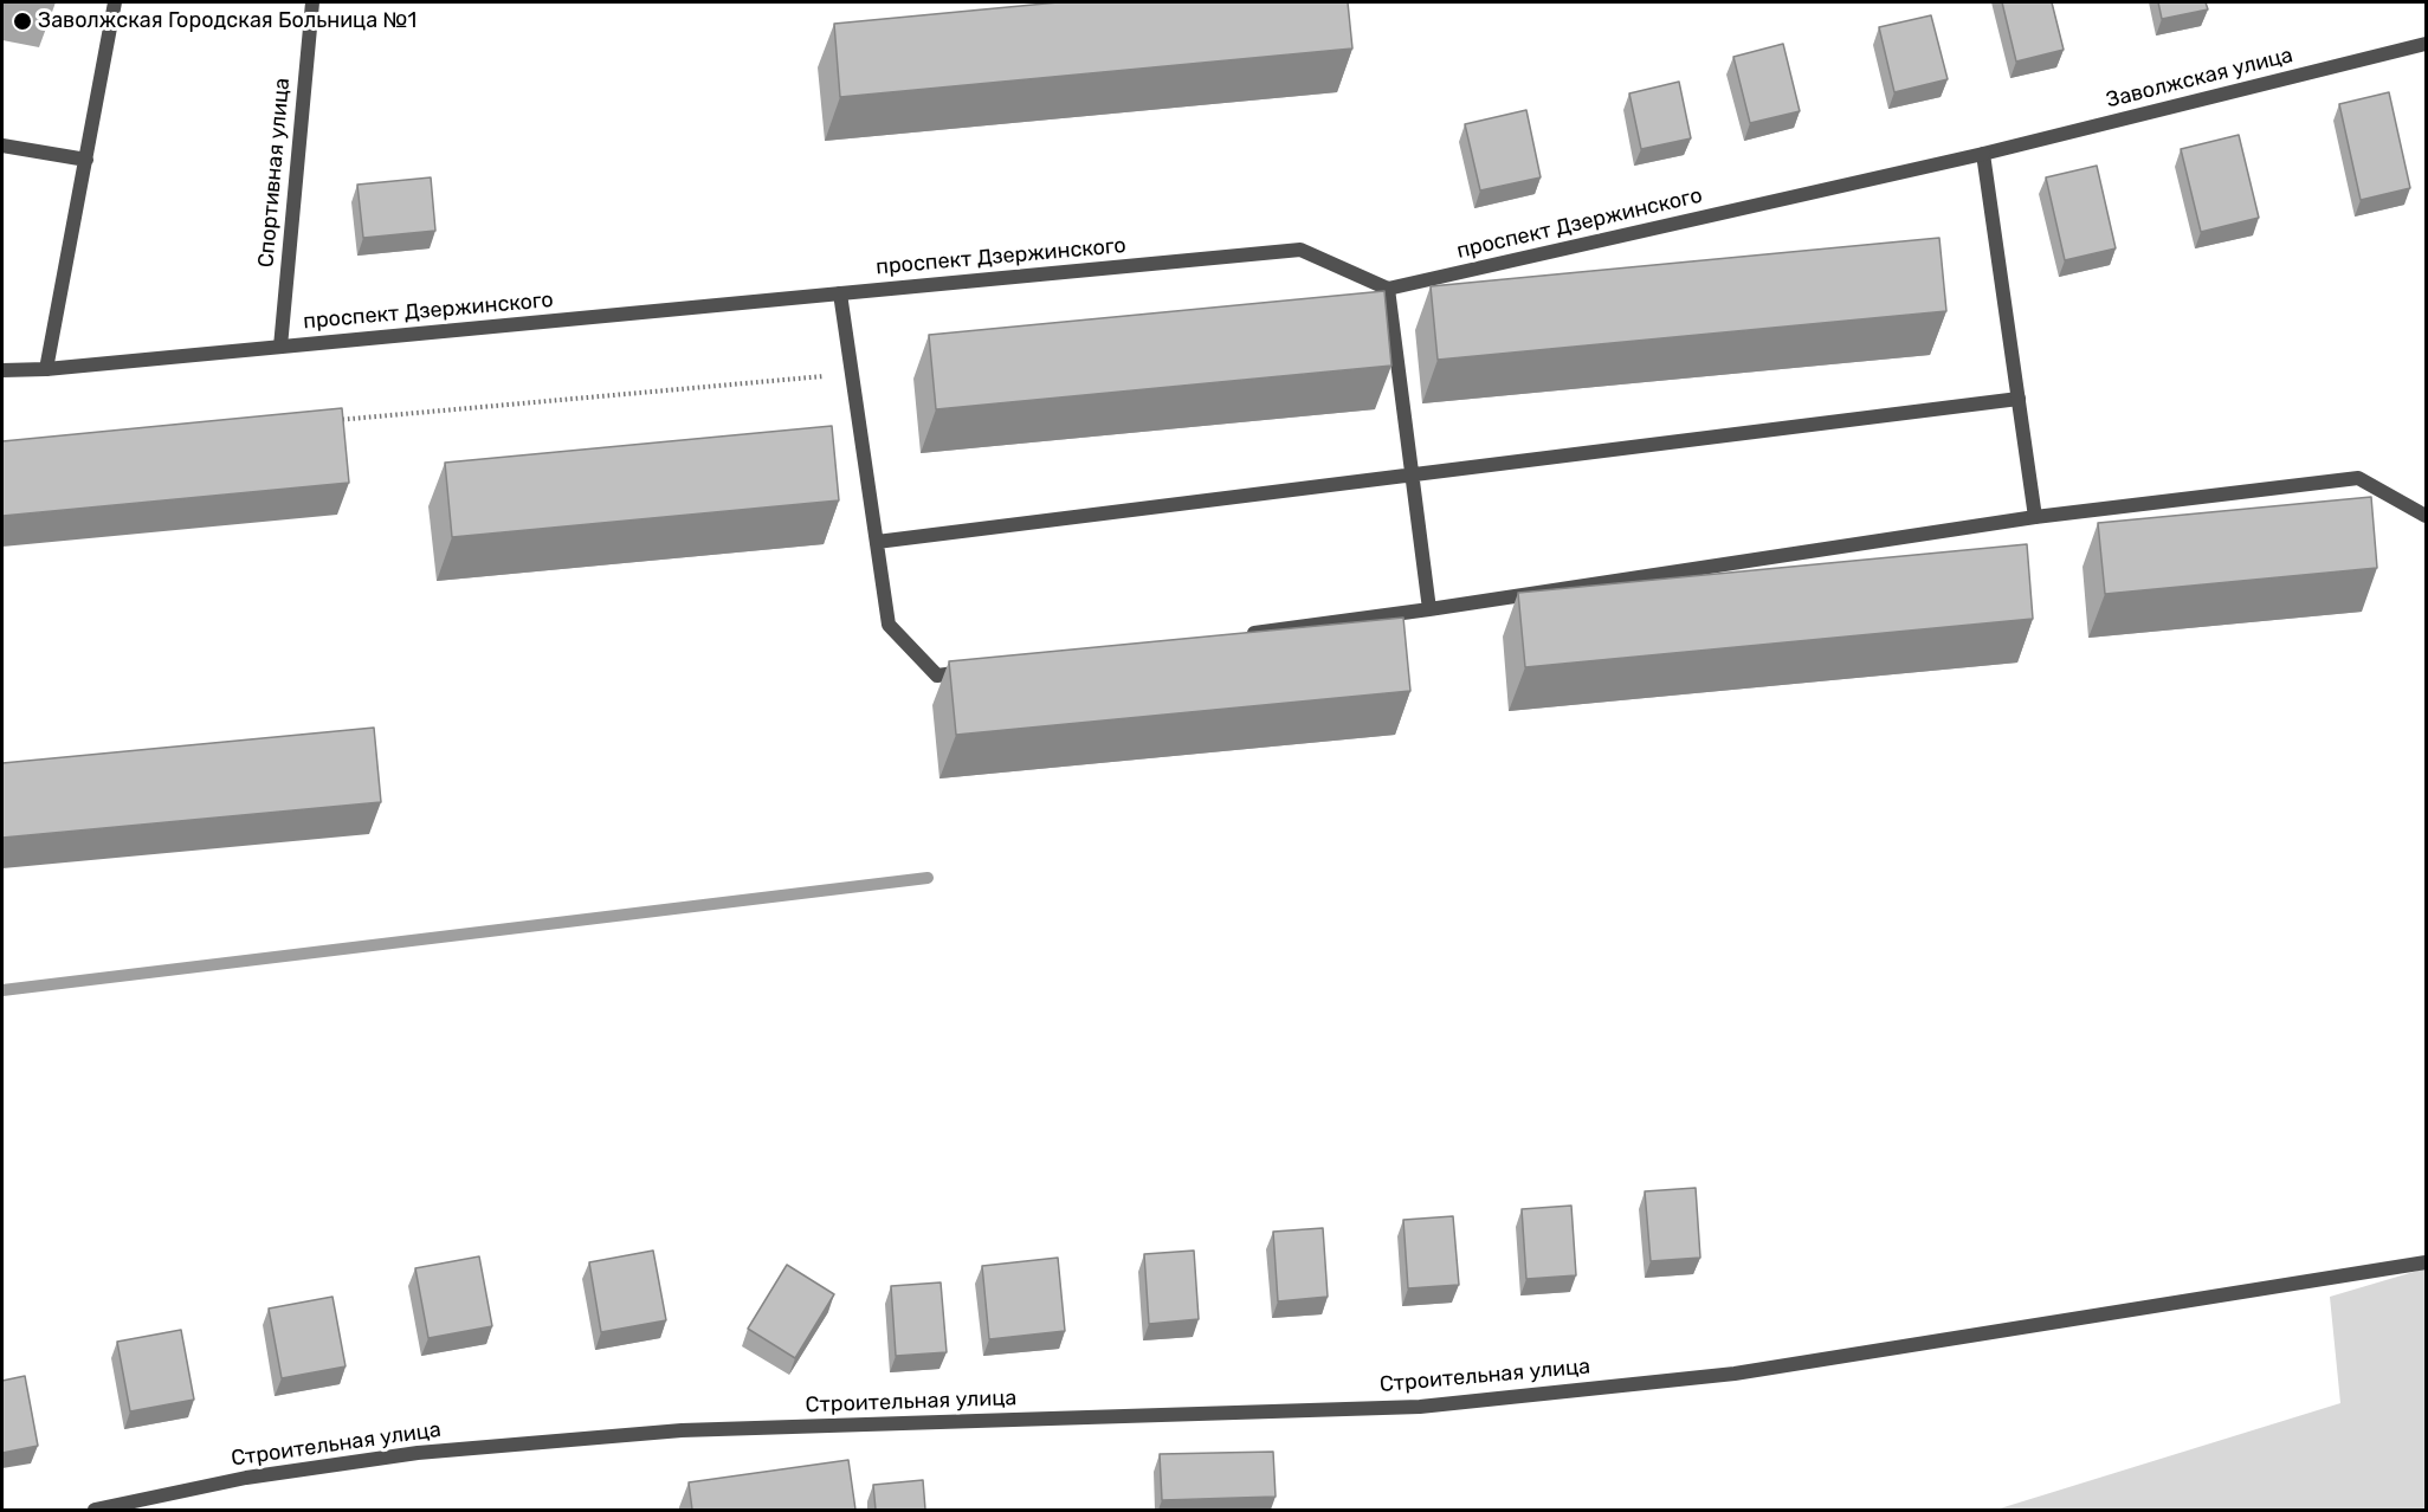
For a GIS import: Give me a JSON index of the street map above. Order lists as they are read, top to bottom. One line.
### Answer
{"streets":{"street":["Заволжская улица","Спортивная улица","проспект Дзержинского","Строительная улица"]},"crossings":[["Заволжская улица","проспект Дзержинского"],["Спортивная улица","проспект Дзержинского"]],"places":["Заволжская Городская Больница №1"]}
